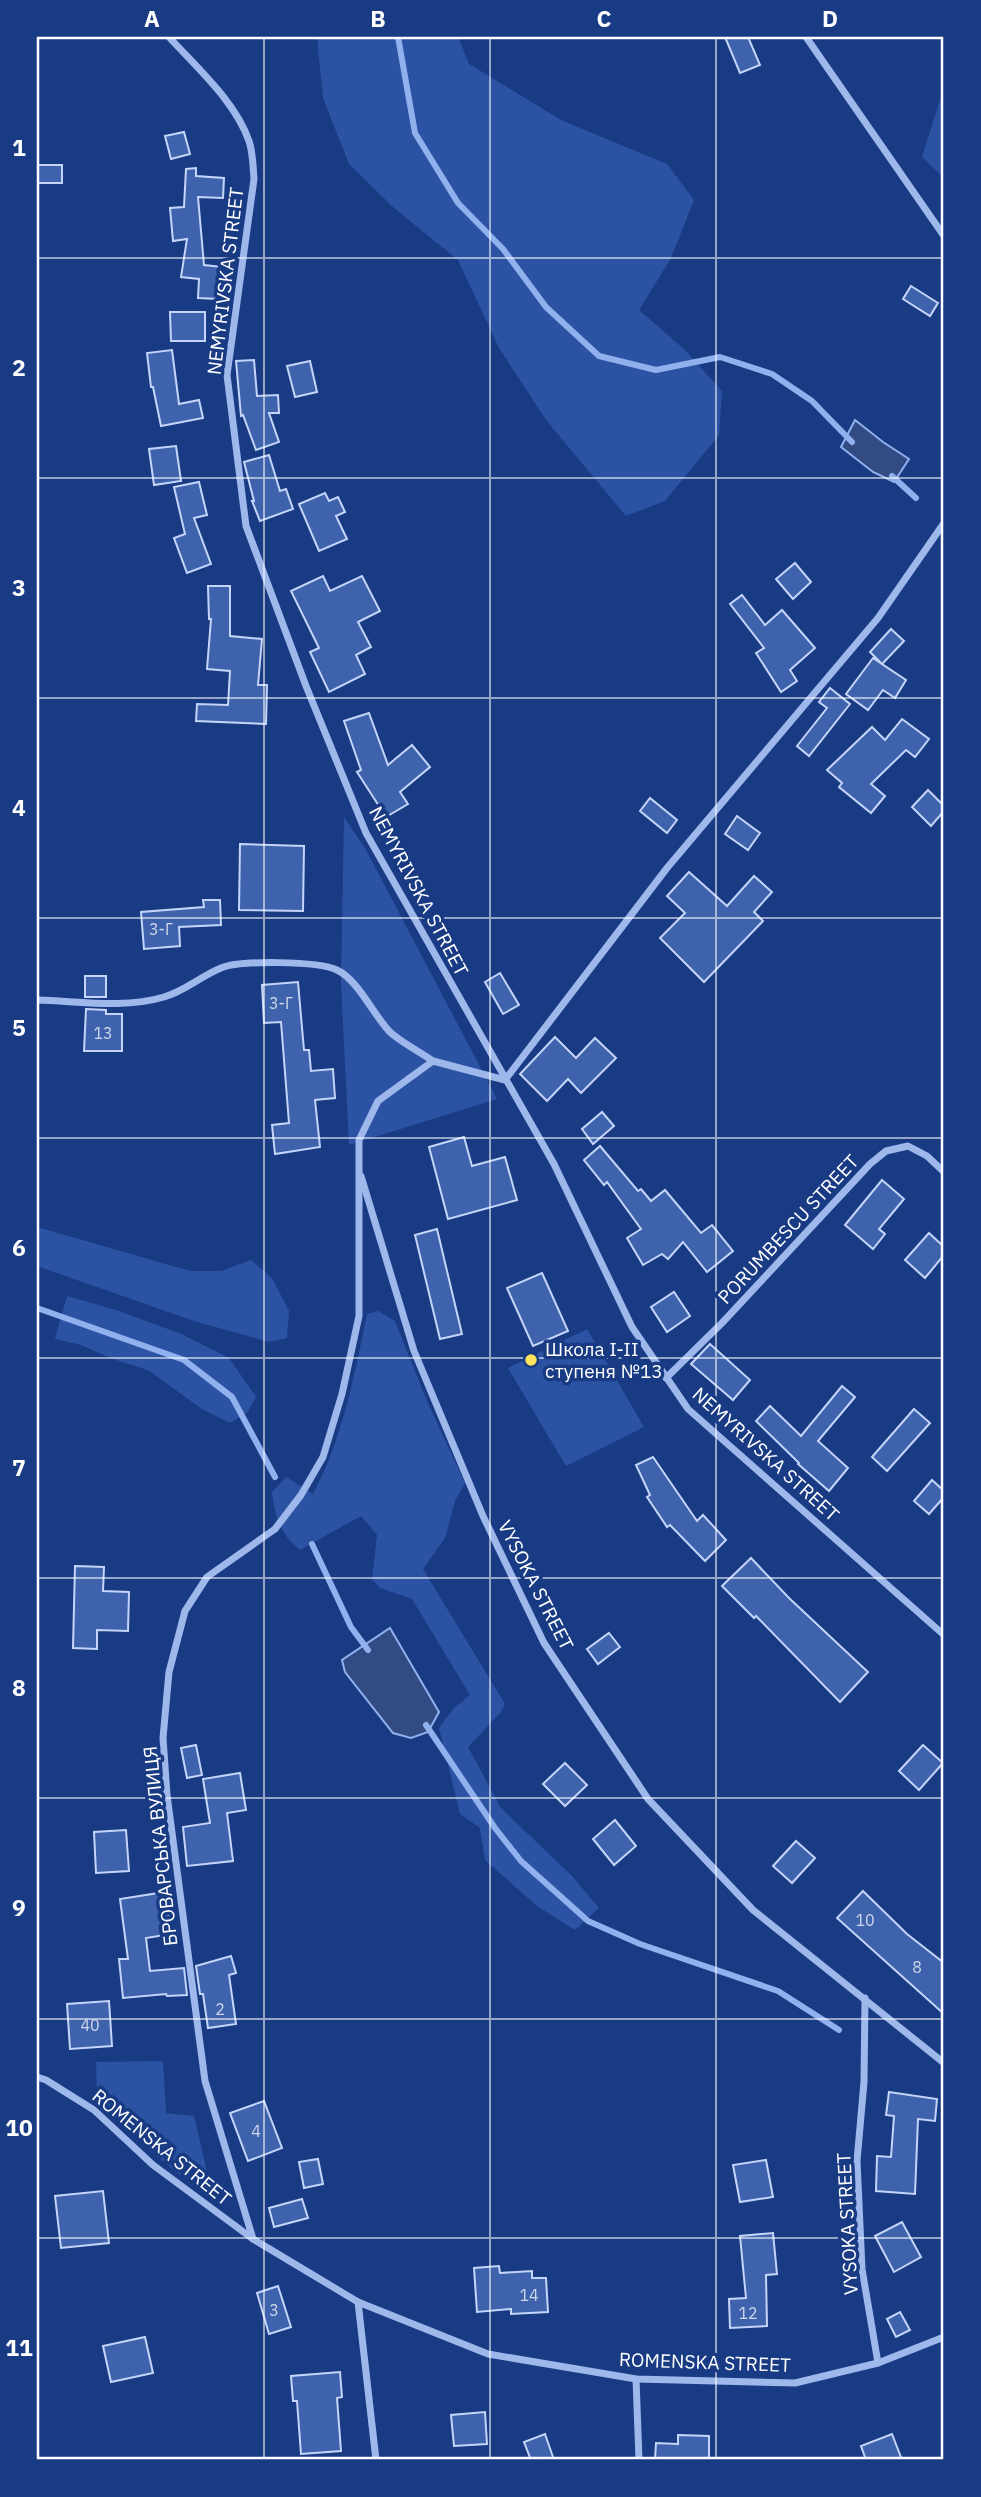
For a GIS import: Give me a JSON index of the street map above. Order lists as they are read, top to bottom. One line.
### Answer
{"streets":{"street":["NEMYRIVSKA STREET","PORUMBESCU STREET","VYSOKA STREET","БРОВАРСЬКА ВУЛИЦЯ","ROMENSKA STREET"]},"crossings":[["NEMYRIVSKA STREET","PORUMBESCU STREET"],["VYSOKA STREET","БРОВАРСЬКА ВУЛИЦЯ"],["VYSOKA STREET","ROMENSKA STREET"],["БРОВАРСЬКА ВУЛИЦЯ","ROMENSKA STREET"]],"places":["Школа I-II ступеня №13"],"house_numbers":["3-Г","3-Г","13","10","8","2","40","4","14","3","12"],"grid":{"columns":["A","B","C","D"],"rows":["1","2","3","4","5","6","7","8","9","10","11"]}}
